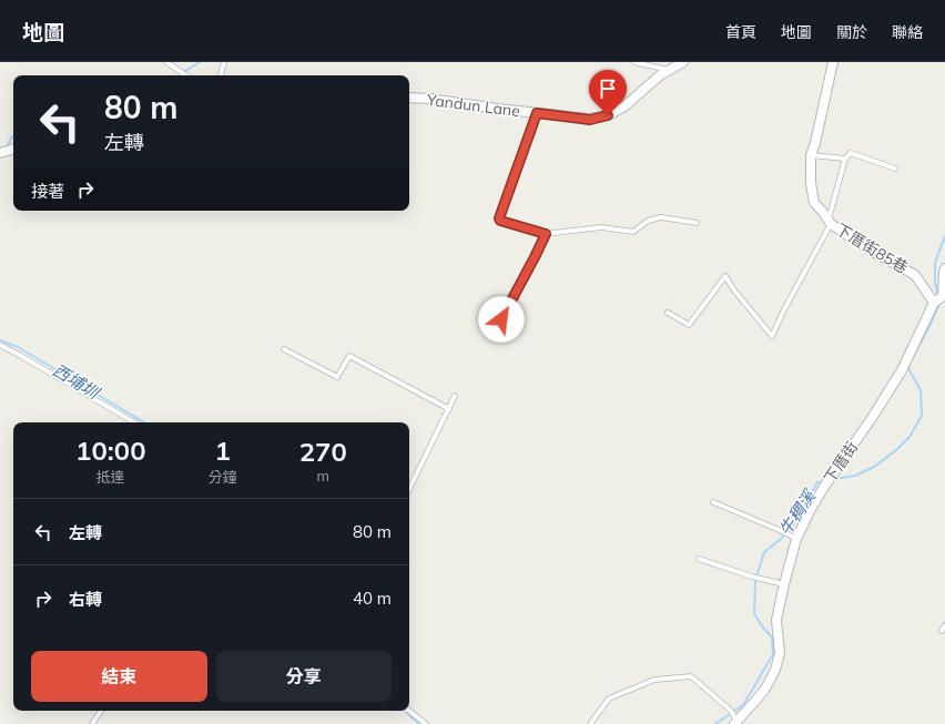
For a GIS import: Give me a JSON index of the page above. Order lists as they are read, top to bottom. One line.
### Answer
{"streets":{"street":["Yandun Lane","下厝街85巷","下厝街"]},"crossings":[["下厝街85巷","下厝街"]],"water":["西埔圳","牛稠溪"],"page":{"header":"地圖","nav":["首頁","地圖","關於","聯絡"],"turn":["80 m","左轉"],"then":"接著","eta":["10:00","抵達","1","分鐘","270","m"],"list":[{"name":"左轉","value":"80 m"},{"name":"右轉","value":"40 m"}],"buttons":["結束","分享"]}}
